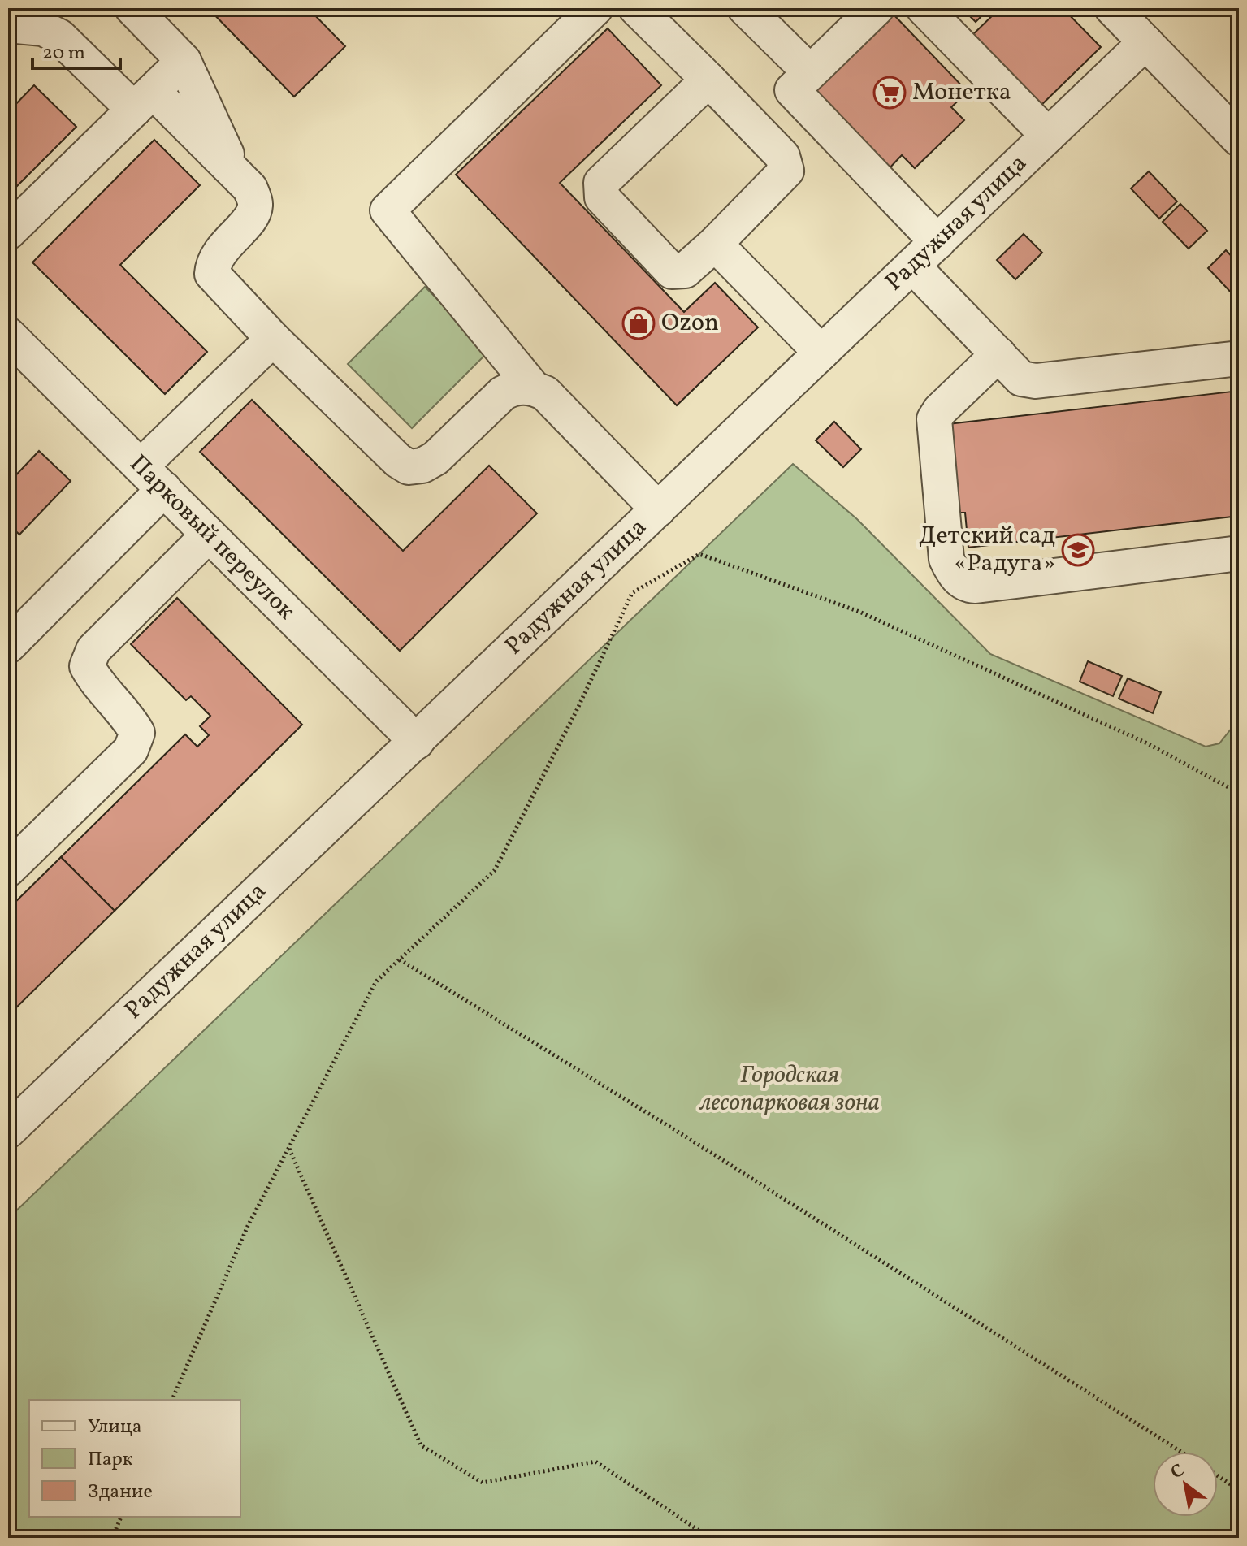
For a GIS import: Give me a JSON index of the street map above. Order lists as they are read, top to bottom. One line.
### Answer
{"streets":{"street":["Радужная улица","Парковый переулок"]},"crossings":[["Радужная улица","Парковый переулок"]],"parks":["Городская лесопарковая зона"],"places":{"supermarket":["Монетка"],"shop":["Ozon"],"school or university":["Детский сад «Радуга»"]},"legend":["Улица","Парк","Здание"],"scale_bar":"20 m","north":"top left"}
